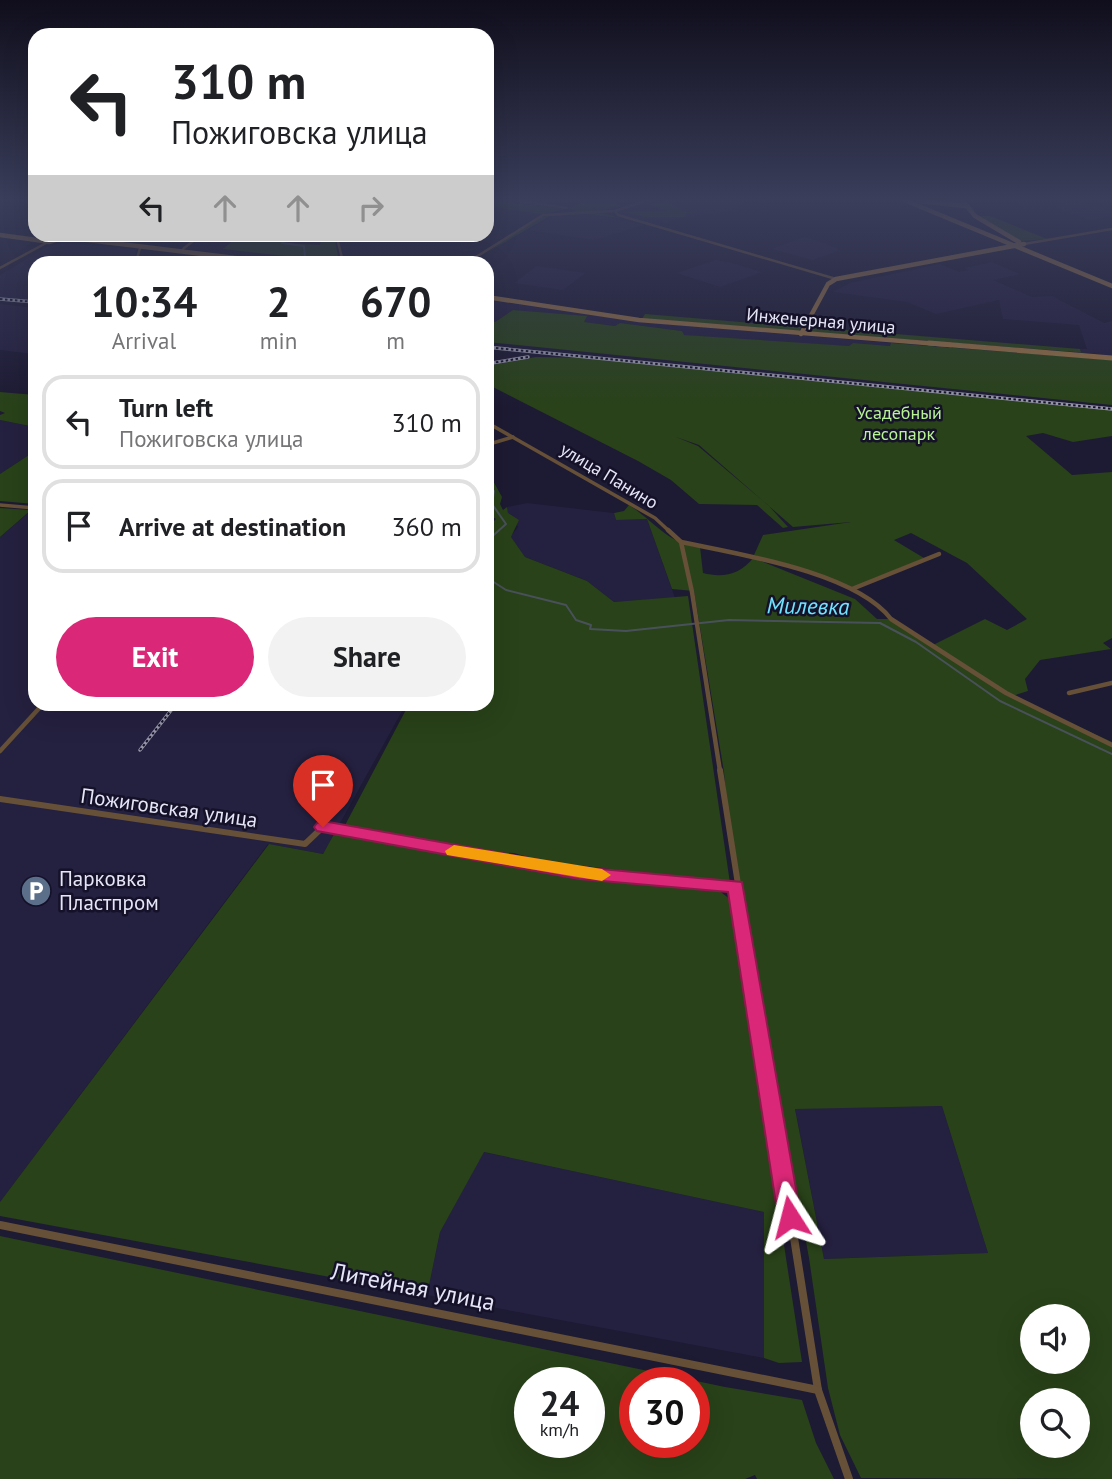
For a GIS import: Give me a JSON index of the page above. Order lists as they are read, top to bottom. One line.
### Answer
{"streets":{"main road":["Инженерная улица"],"street":["улица Панино","Пожиговская улица","Литейная улица"]},"water":["Милевка"],"parks":["Усадебный лесопарк"],"places":{"parking":["Парковка Пластпром"]},"page":{"turn":["310 m","Пожиговска улица"],"eta":["10:34","Arrival","2","min","670","m"],"list":[{"name":"Turn left","note":"Пожиговска улица","value":"310 m"},{"name":"Arrive at destination","value":"360 m"}],"buttons":["Exit","Share"],"speed":"24 km/h","limit":"30"}}
